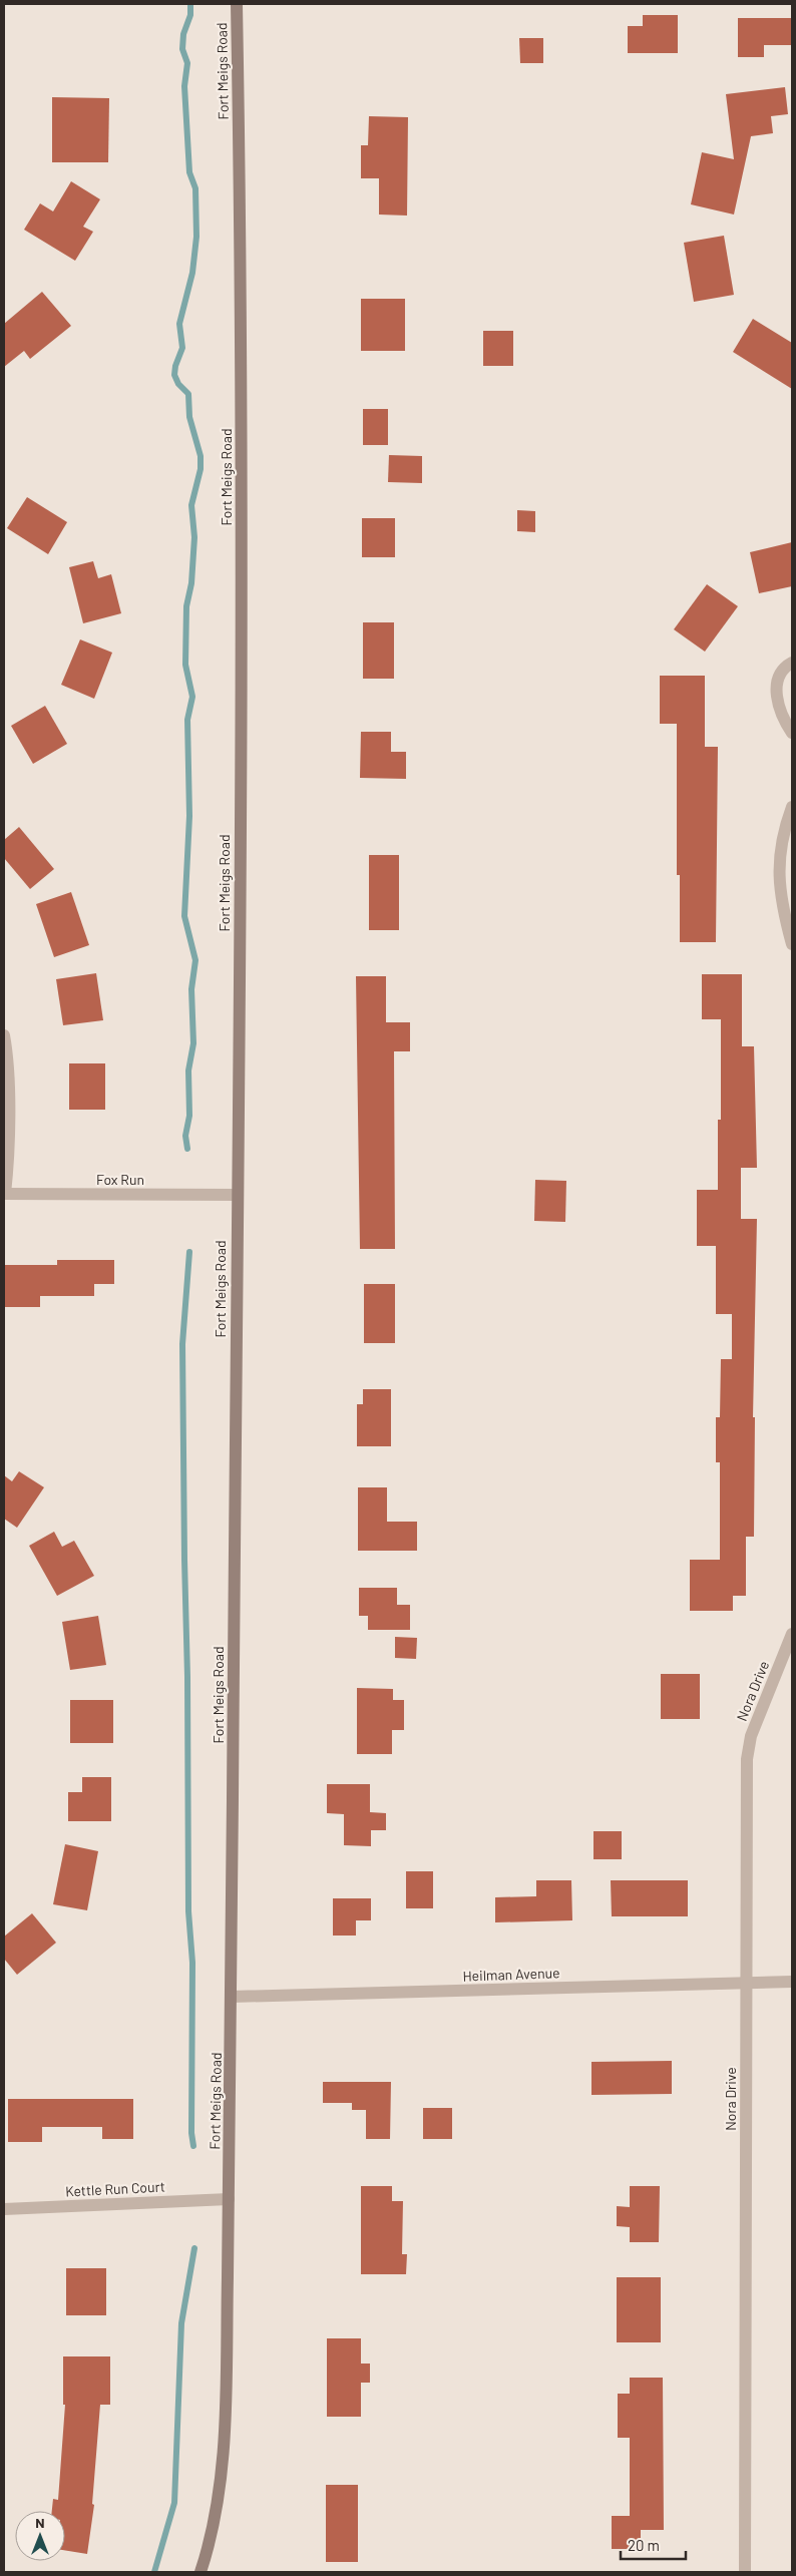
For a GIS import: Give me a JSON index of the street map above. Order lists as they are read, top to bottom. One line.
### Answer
{"streets":{"street":["Fort Meigs Road","Fox Run","Nora Drive","Heilman Avenue","Kettle Run Court"]},"crossings":[["Fort Meigs Road","Fox Run"],["Fort Meigs Road","Heilman Avenue"],["Fort Meigs Road","Kettle Run Court"],["Nora Drive","Heilman Avenue"]],"scale_bar":"20 m","north":"top"}
